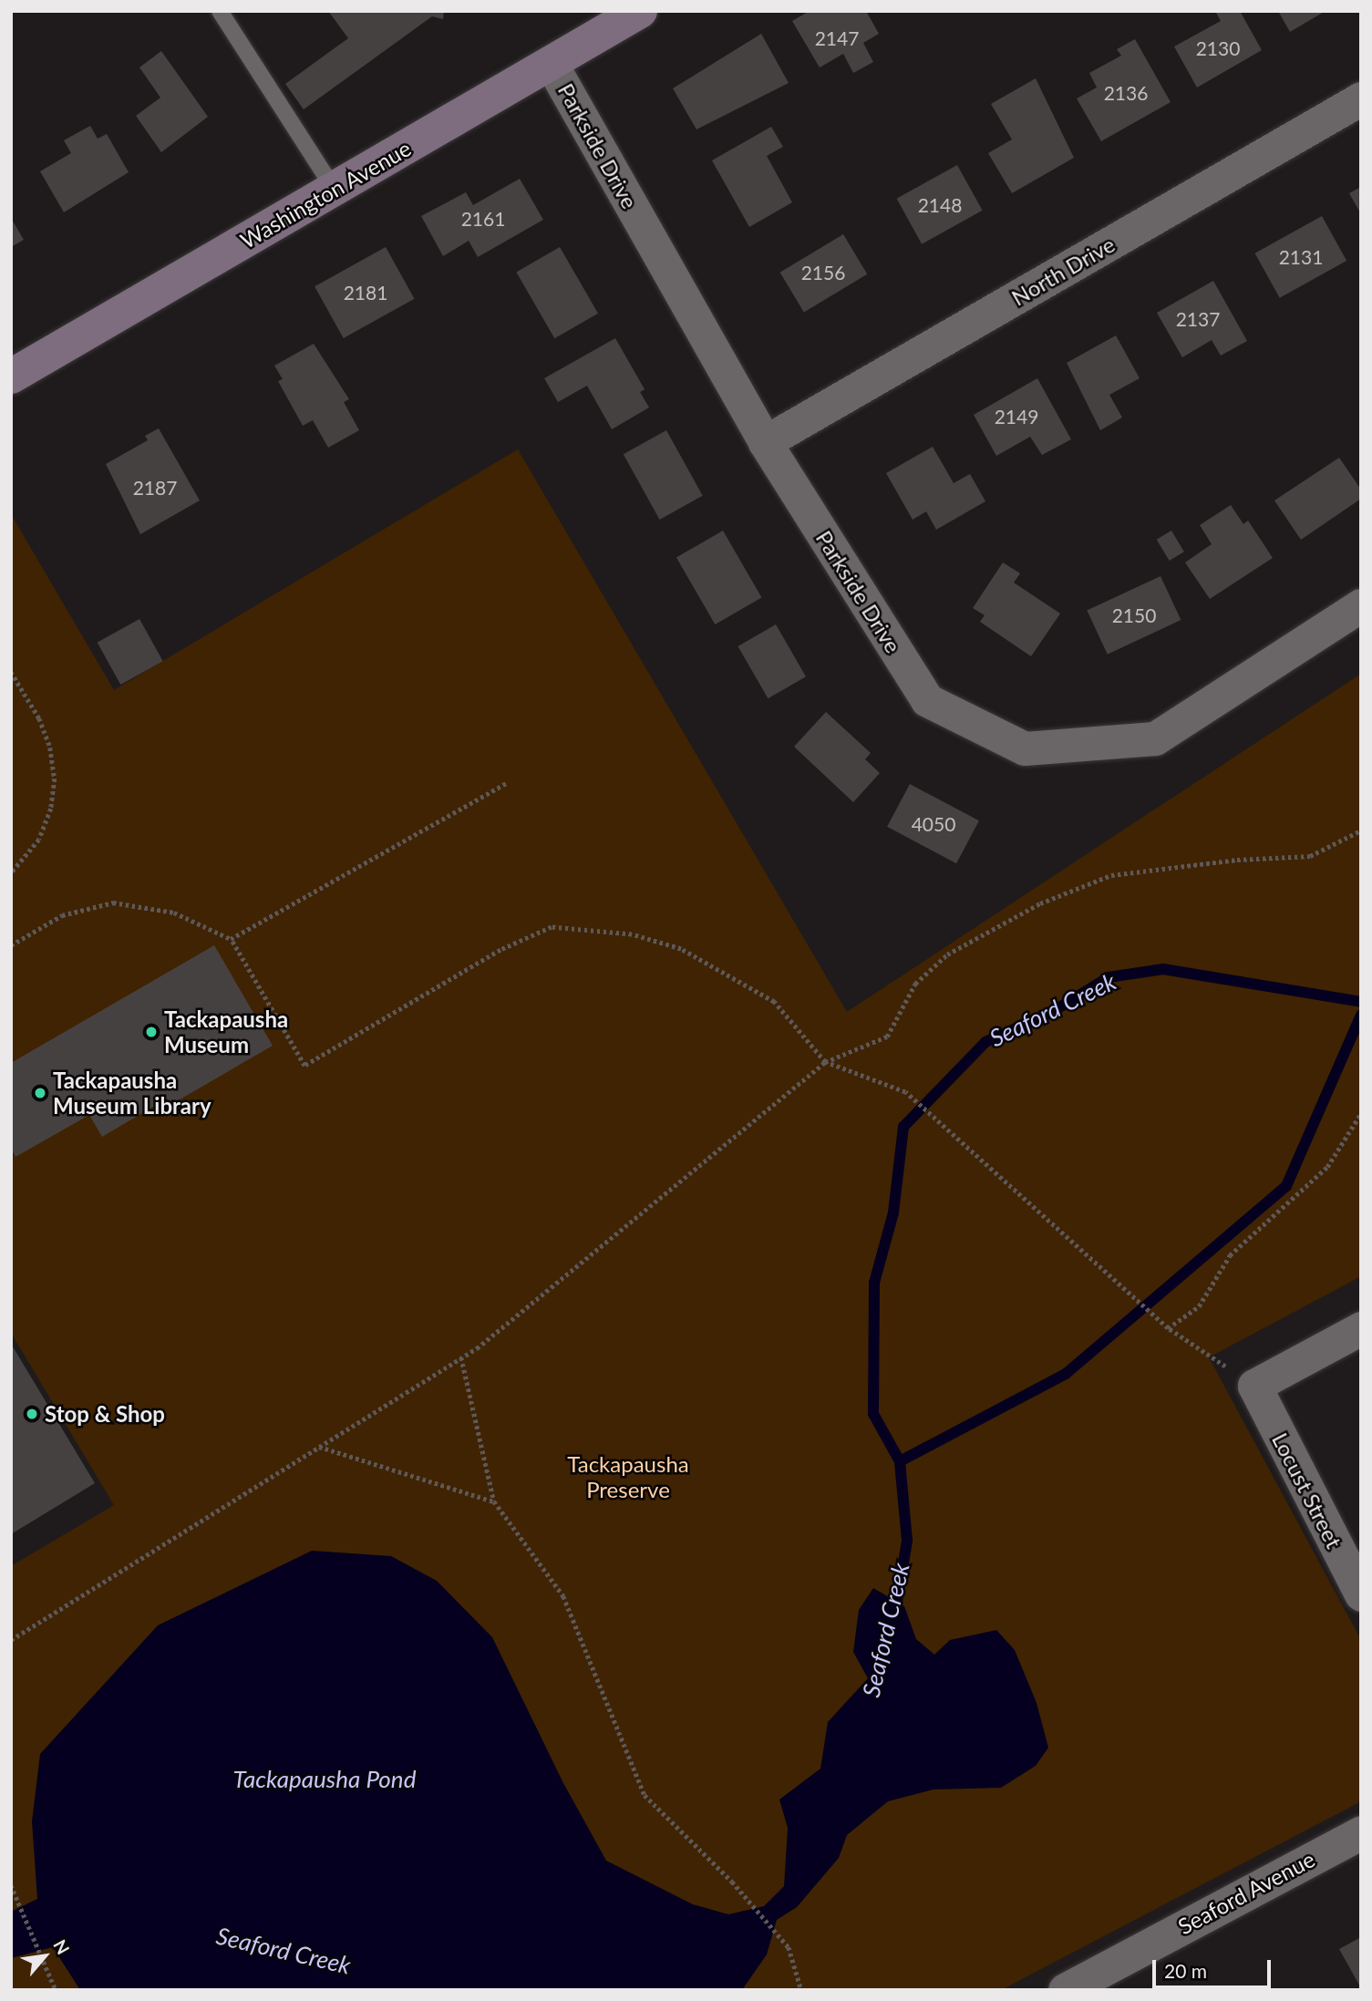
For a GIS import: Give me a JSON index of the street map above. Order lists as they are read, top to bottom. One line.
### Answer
{"streets":{"street":["Parkside Drive","Washington Avenue","North Drive","Locust Street","Seaford Avenue"]},"crossings":[["Parkside Drive","Washington Avenue"],["Parkside Drive","North Drive"]],"water":["Seaford Creek","Tackapausha Pond"],"parks":["Tackapausha Preserve"],"places":["Tackapausha Museum","Tackapausha Museum Library","Stop & Shop"],"house_numbers":["2147","2130","2136","2148","2161","2131","2156","2181","2137","2149","2187","2150","4050"],"scale_bar":"20 m","north":"top right"}
